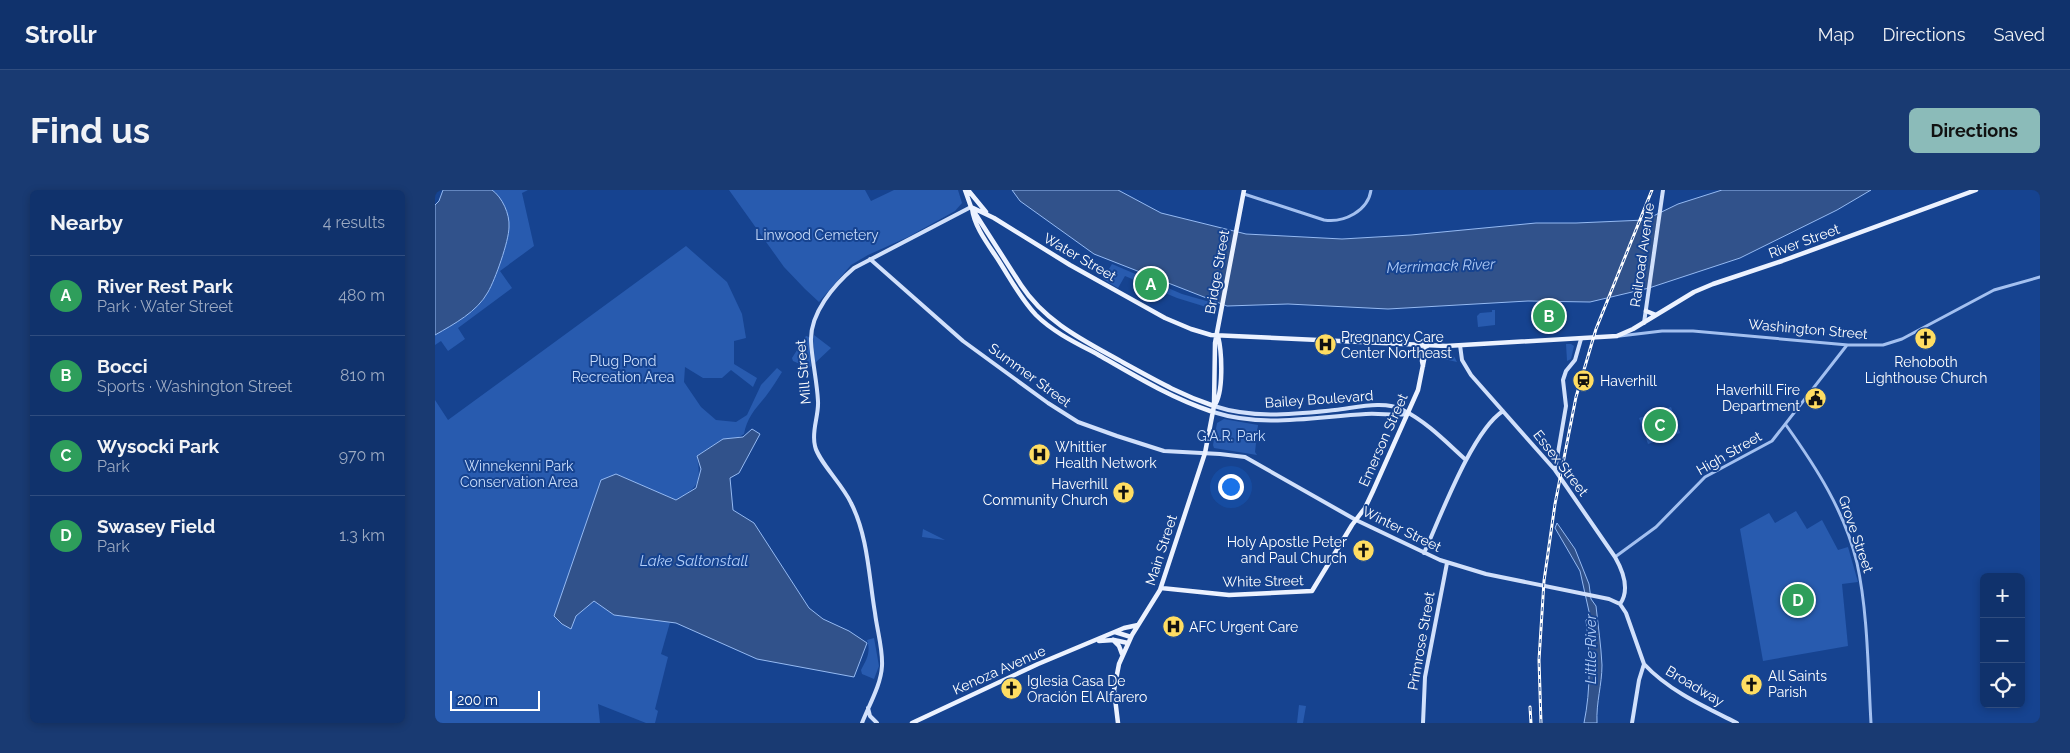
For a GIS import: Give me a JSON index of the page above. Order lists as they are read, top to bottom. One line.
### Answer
{"streets":{"main road":["River Street","Railroad Avenue","Water Street","Bridge Street","Washington Street","Mill Street","Summer Street","Bailey Boulevard","Emerson Street","Essex Street","Winter Street","Main Street","White Street","Primrose Street","Kenoza Avenue","Broadway"],"street":["High Street","Grove Street"]},"crossings":[["River Street","Railroad Avenue"],["River Street","Washington Street"],["Railroad Avenue","Washington Street"],["Water Street","Bridge Street"],["Water Street","Washington Street"],["Water Street","Mill Street"],["Water Street","Emerson Street"],["Water Street","Main Street"],["Bridge Street","Main Street"],["Washington Street","Emerson Street"],["Washington Street","High Street"],["Washington Street","Essex Street"],["Mill Street","Summer Street"],["Summer Street","Winter Street"],["Summer Street","Main Street"],["Bailey Boulevard","Emerson Street"],["Bailey Boulevard","Main Street"],["Emerson Street","Winter Street"],["Emerson Street","White Street"],["High Street","Essex Street"],["High Street","Grove Street"],["Essex Street","Winter Street"],["Essex Street","Broadway"],["Winter Street","Main Street"],["Winter Street","White Street"],["Winter Street","Primrose Street"],["Winter Street","Broadway"],["Main Street","White Street"],["Main Street","Kenoza Avenue"]],"water":["Merrimack River","Lake Saltonstall","Little River"],"parks":["Linwood Cemetery","Plug Pond Recreation Area","G.A.R. Park","Winnekenni Park Conservation Area"],"places":{"church":["Rehoboth Lighthouse Church","Haverhill Community Church","Holy Apostle Peter and Paul Church","All Saints Parish","Iglesia Casa De Oración El Alfarero"],"hospital":["Pregnancy Care Center Northeast","Whittier Health Network","AFC Urgent Care"],"station":["Haverhill"],"public building":["Haverhill Fire Department"]},"scale_bar":"200 m","page":{"header":"Strollr","nav":["Map","Directions","Saved"],"buttons":"Directions","title":"Find us","heading":["Nearby","4 results"],"list":[{"mark":"A","name":"River Rest Park","note":"Park · Water Street","value":"480 m"},{"mark":"B","name":"Bocci","note":"Sports · Washington Street","value":"810 m"},{"mark":"C","name":"Wysocki Park","note":"Park","value":"970 m"},{"mark":"D","name":"Swasey Field","note":"Park","value":"1.3 km"}],"pins":["A","B","C","D"],"map_buttons":["+","−"],"scale":"200 m"}}
